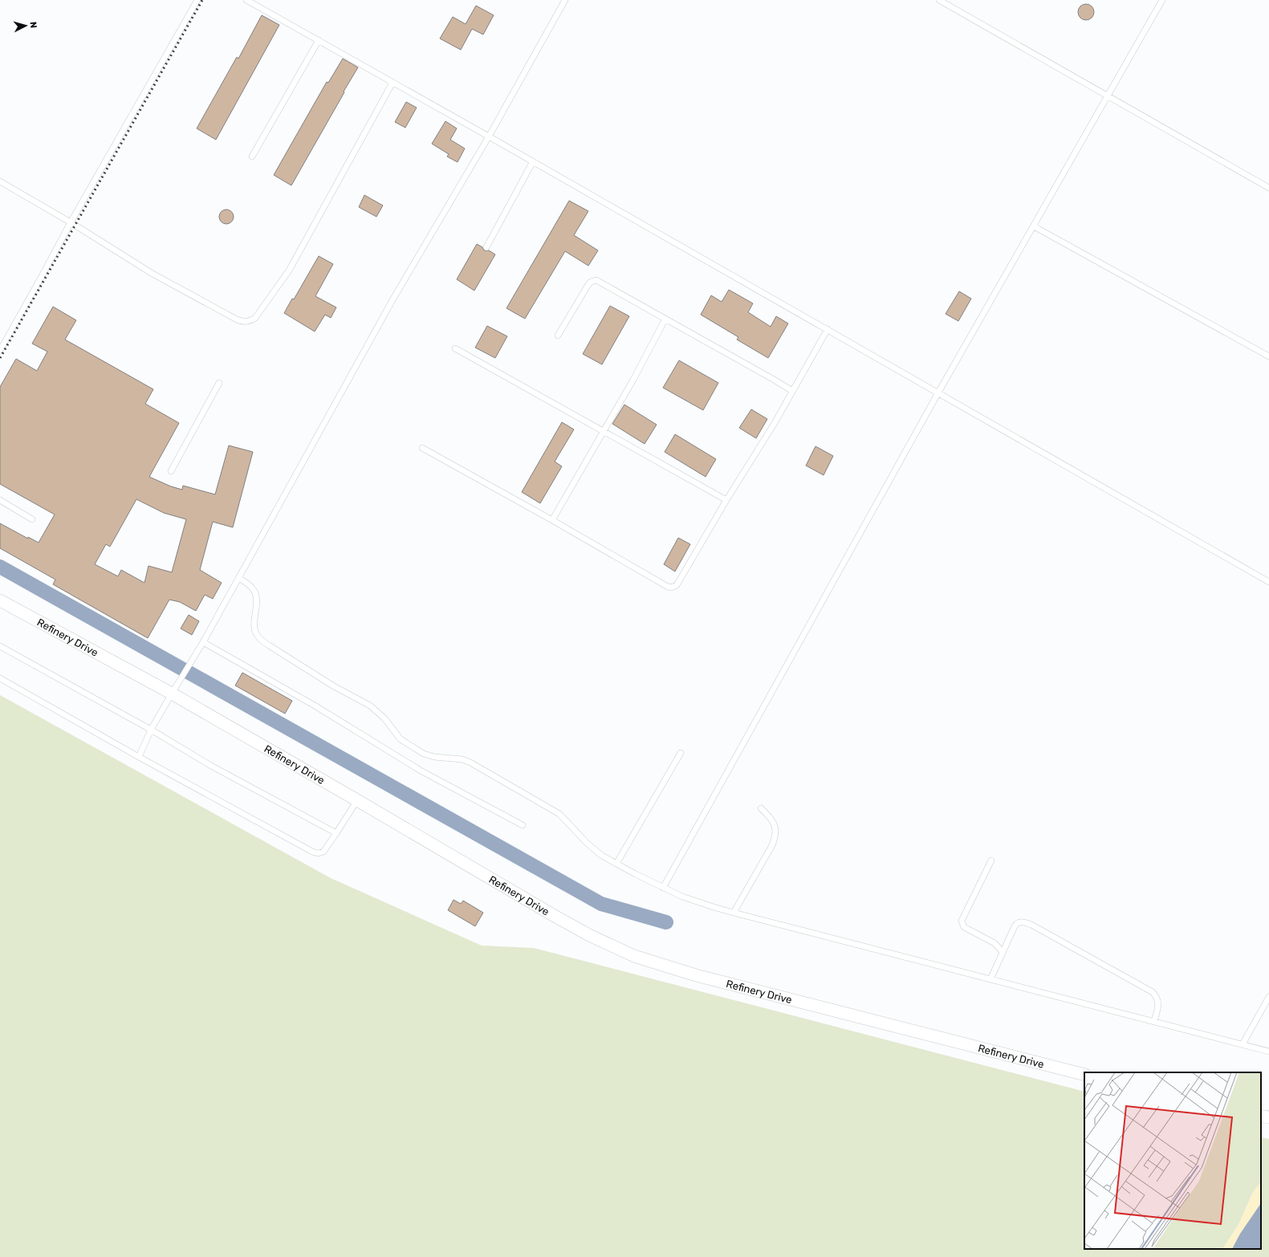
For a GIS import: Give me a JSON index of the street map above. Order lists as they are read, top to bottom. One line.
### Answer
{"streets":{"street":["Refinery Drive"]},"north":"right"}
